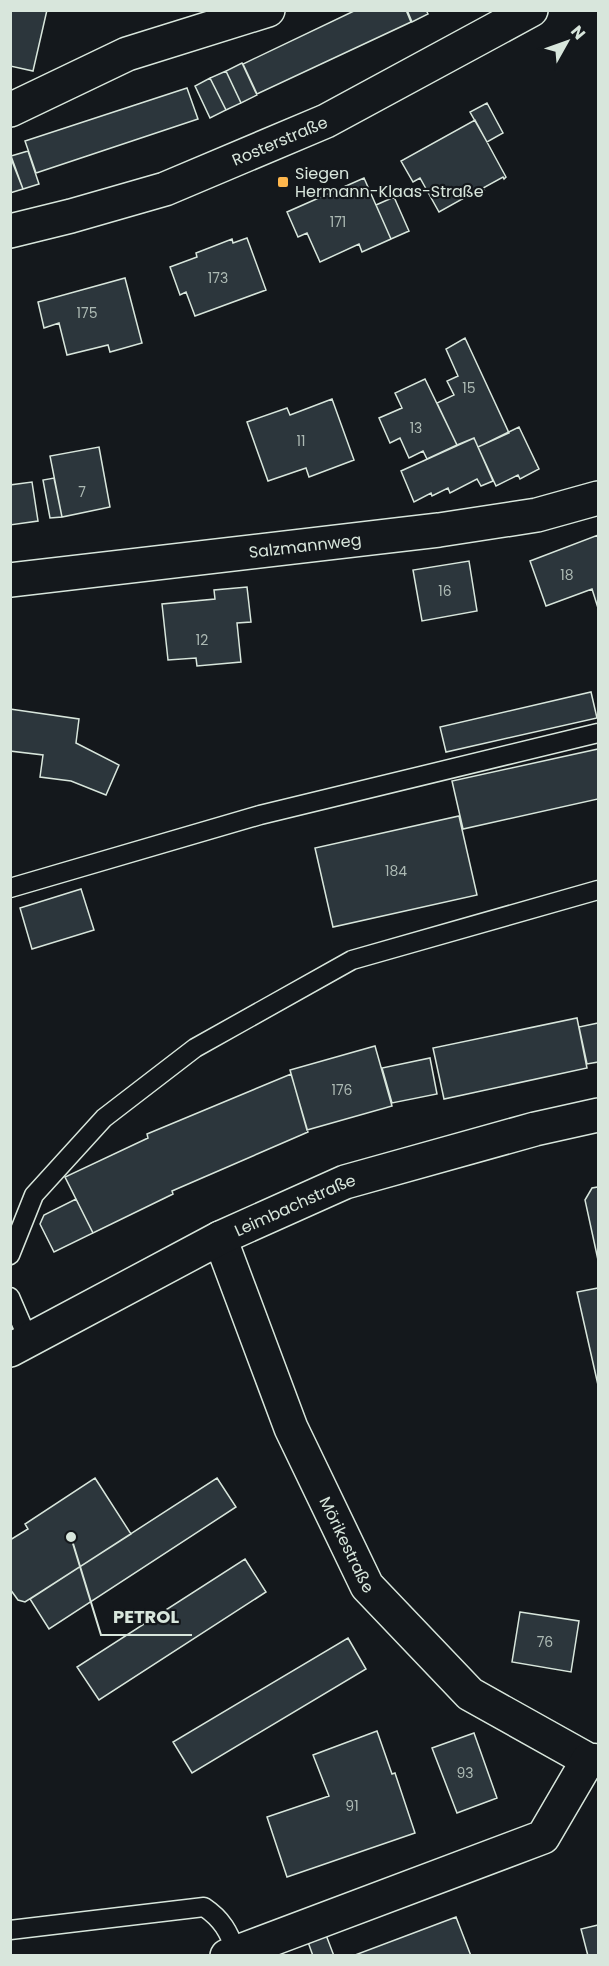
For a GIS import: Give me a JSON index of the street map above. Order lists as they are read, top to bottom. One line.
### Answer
{"streets":{"street":["Rosterstraße","Salzmannweg","Leimbachstraße","Mörikestraße"]},"crossings":[["Leimbachstraße","Mörikestraße"]],"places":{"transit":["Siegen Hermann-Klaas-Straße"],"other":["PETROL"]},"house_numbers":["171","173","175","15","13","11","7","18","16","12","184","176","76","93","91"],"north":"top right"}
